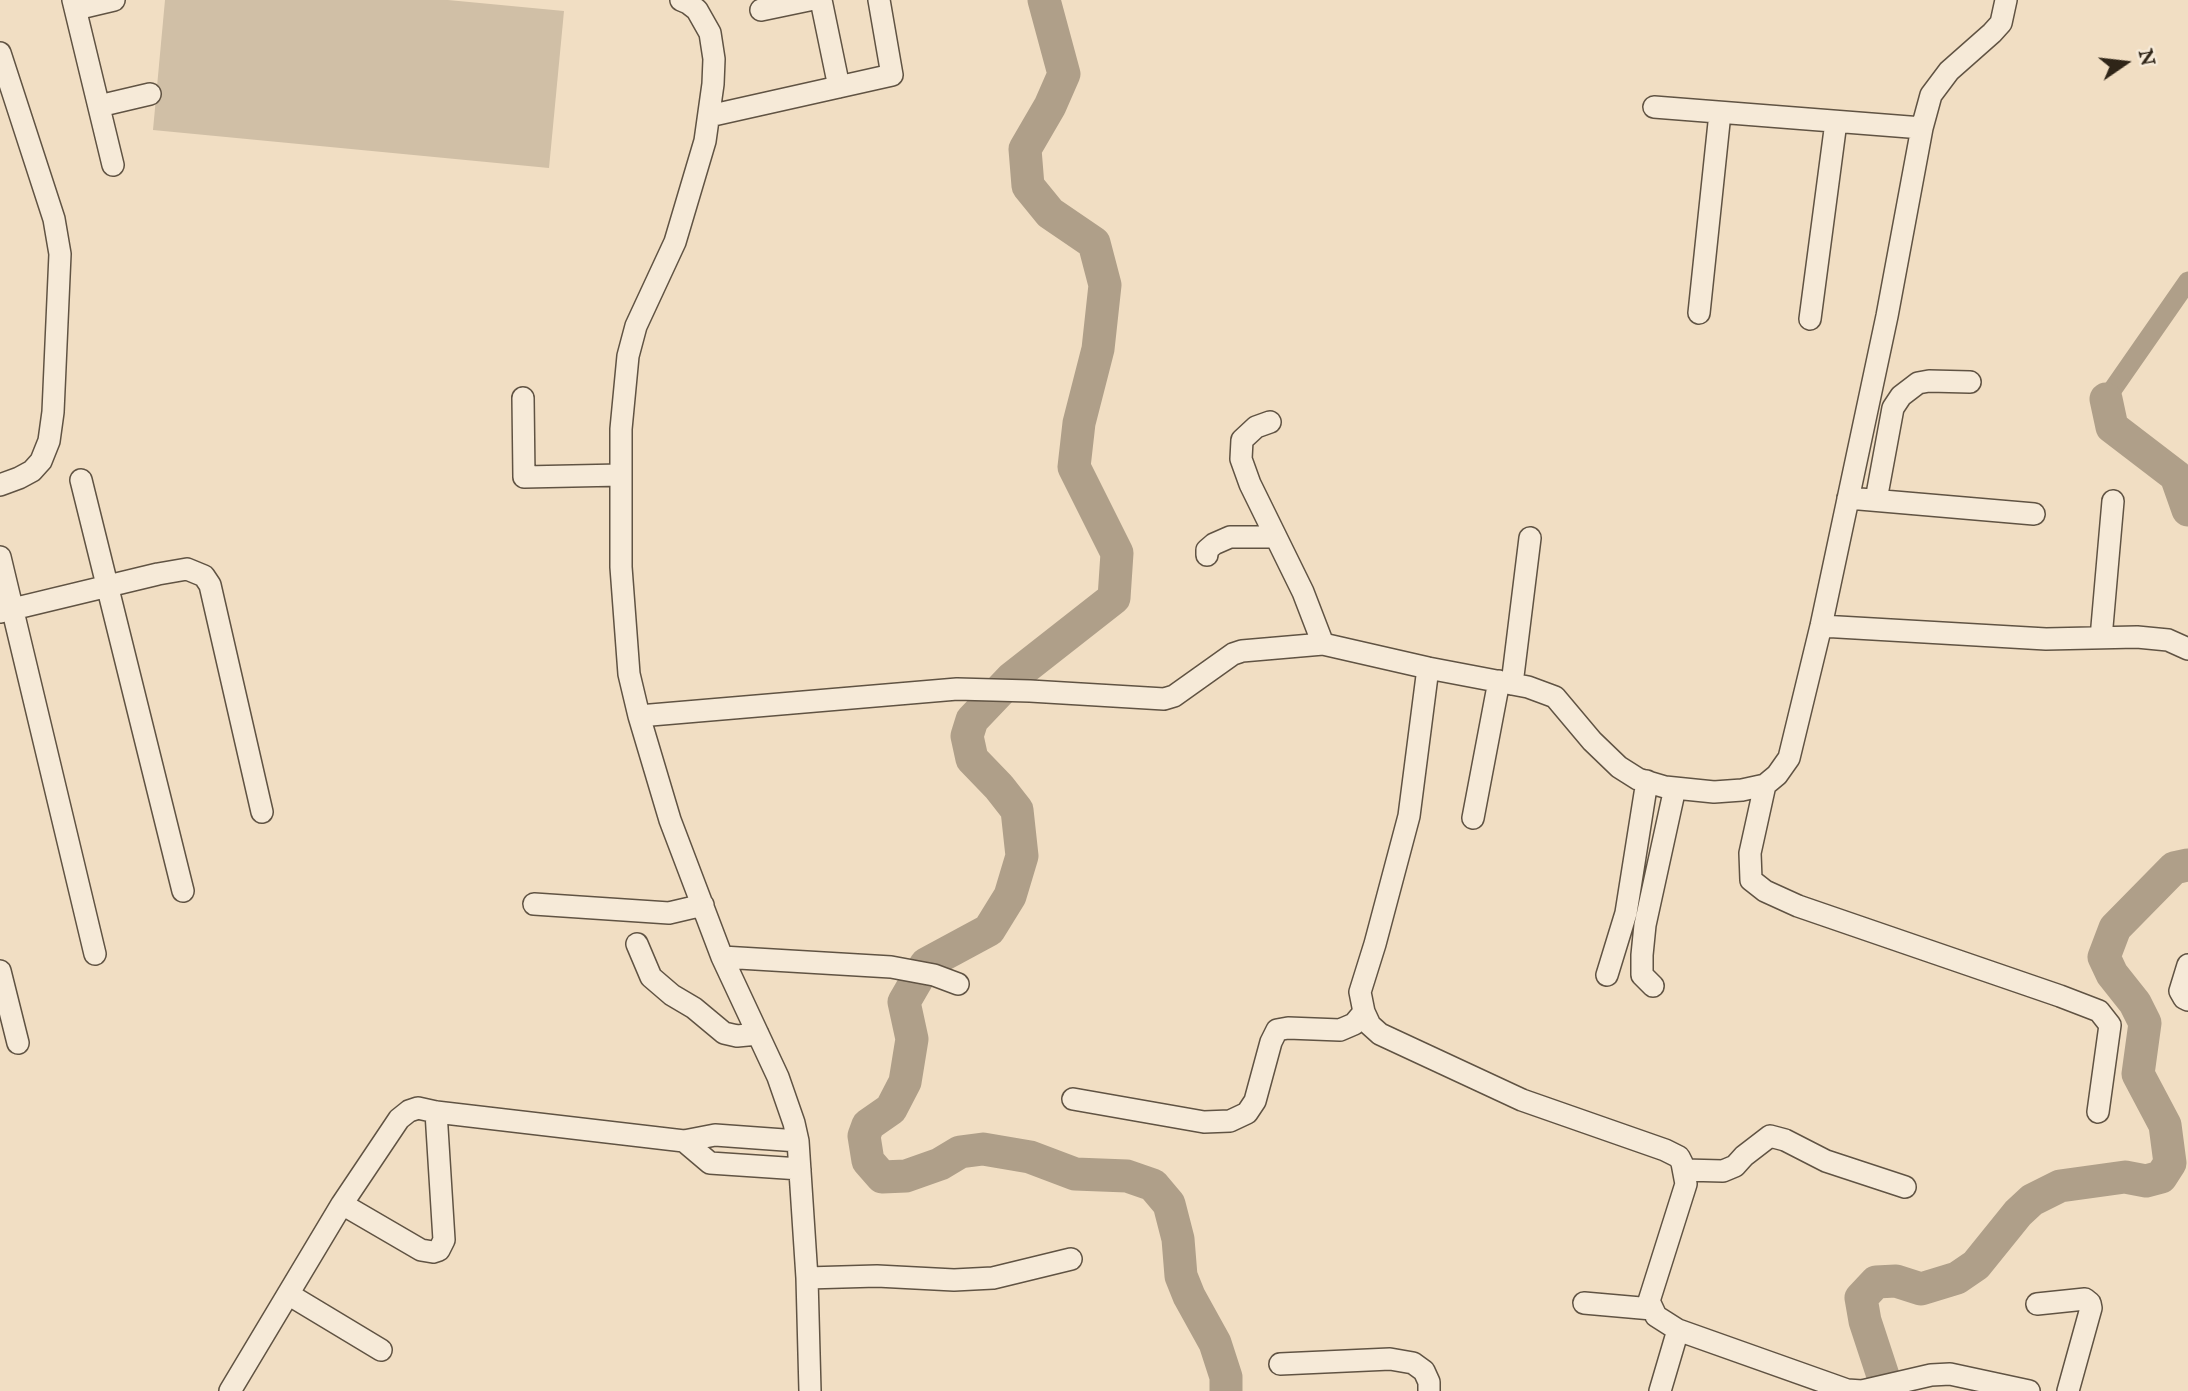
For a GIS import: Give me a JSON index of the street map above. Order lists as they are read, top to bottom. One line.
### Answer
{"north":"right"}
